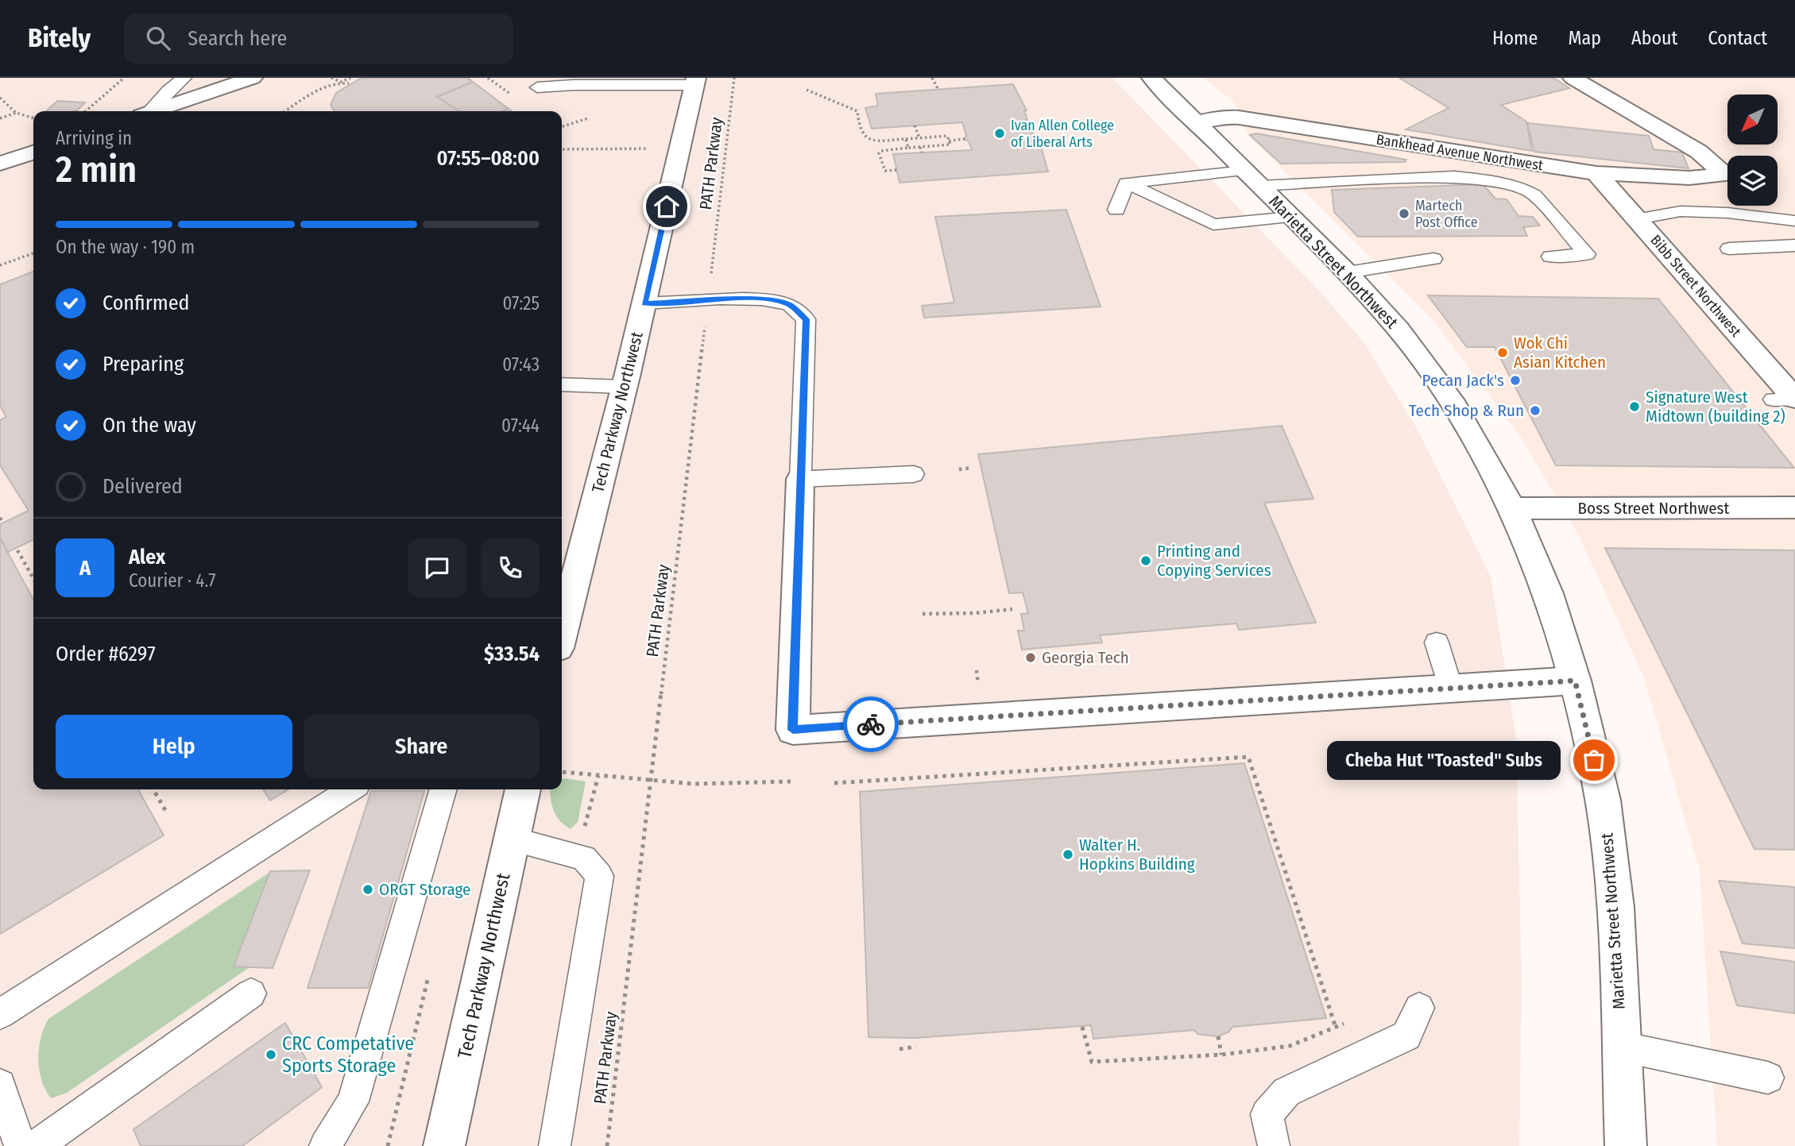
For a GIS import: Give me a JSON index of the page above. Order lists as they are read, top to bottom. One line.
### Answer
{"streets":{"street":["Bankhead Avenue Northwest","Marietta Street Northwest","Bibb Street Northwest","Tech Parkway Northwest","Boss Street Northwest"],"path":["PATH Parkway"]},"crossings":[["Bankhead Avenue Northwest","Marietta Street Northwest"],["Bankhead Avenue Northwest","Bibb Street Northwest"],["Marietta Street Northwest","Boss Street Northwest"]],"places":["Ivan Allen College of Liberal Arts","Martech Post Office","Wok Chi Asian Kitchen","Pecan Jack's","Signature West Midtown (building 2)","Tech Shop & Run","Printing and Copying Services","Georgia Tech","Cheba Hut \"Toasted\" Subs","Walter H. Hopkins Building","ORGT Storage","CRC Competative Sports Storage"],"north":"bottom left","page":{"header":"Bitely","search":"Search here","nav":["Home","Map","About","Contact"],"heading":["2 min","Arriving in","07:55–08:00"],"panel":["Alex","Courier · 4.7","Order #6297","$33.54"],"bar":"On the way · 190 m","list":[["Confirmed","07:25"],["Preparing","07:43"],["On the way","07:44"],"Delivered"],"round":"A","buttons":["Help","Share"],"bubble":"Cheba Hut \"Toasted\" Subs"}}
